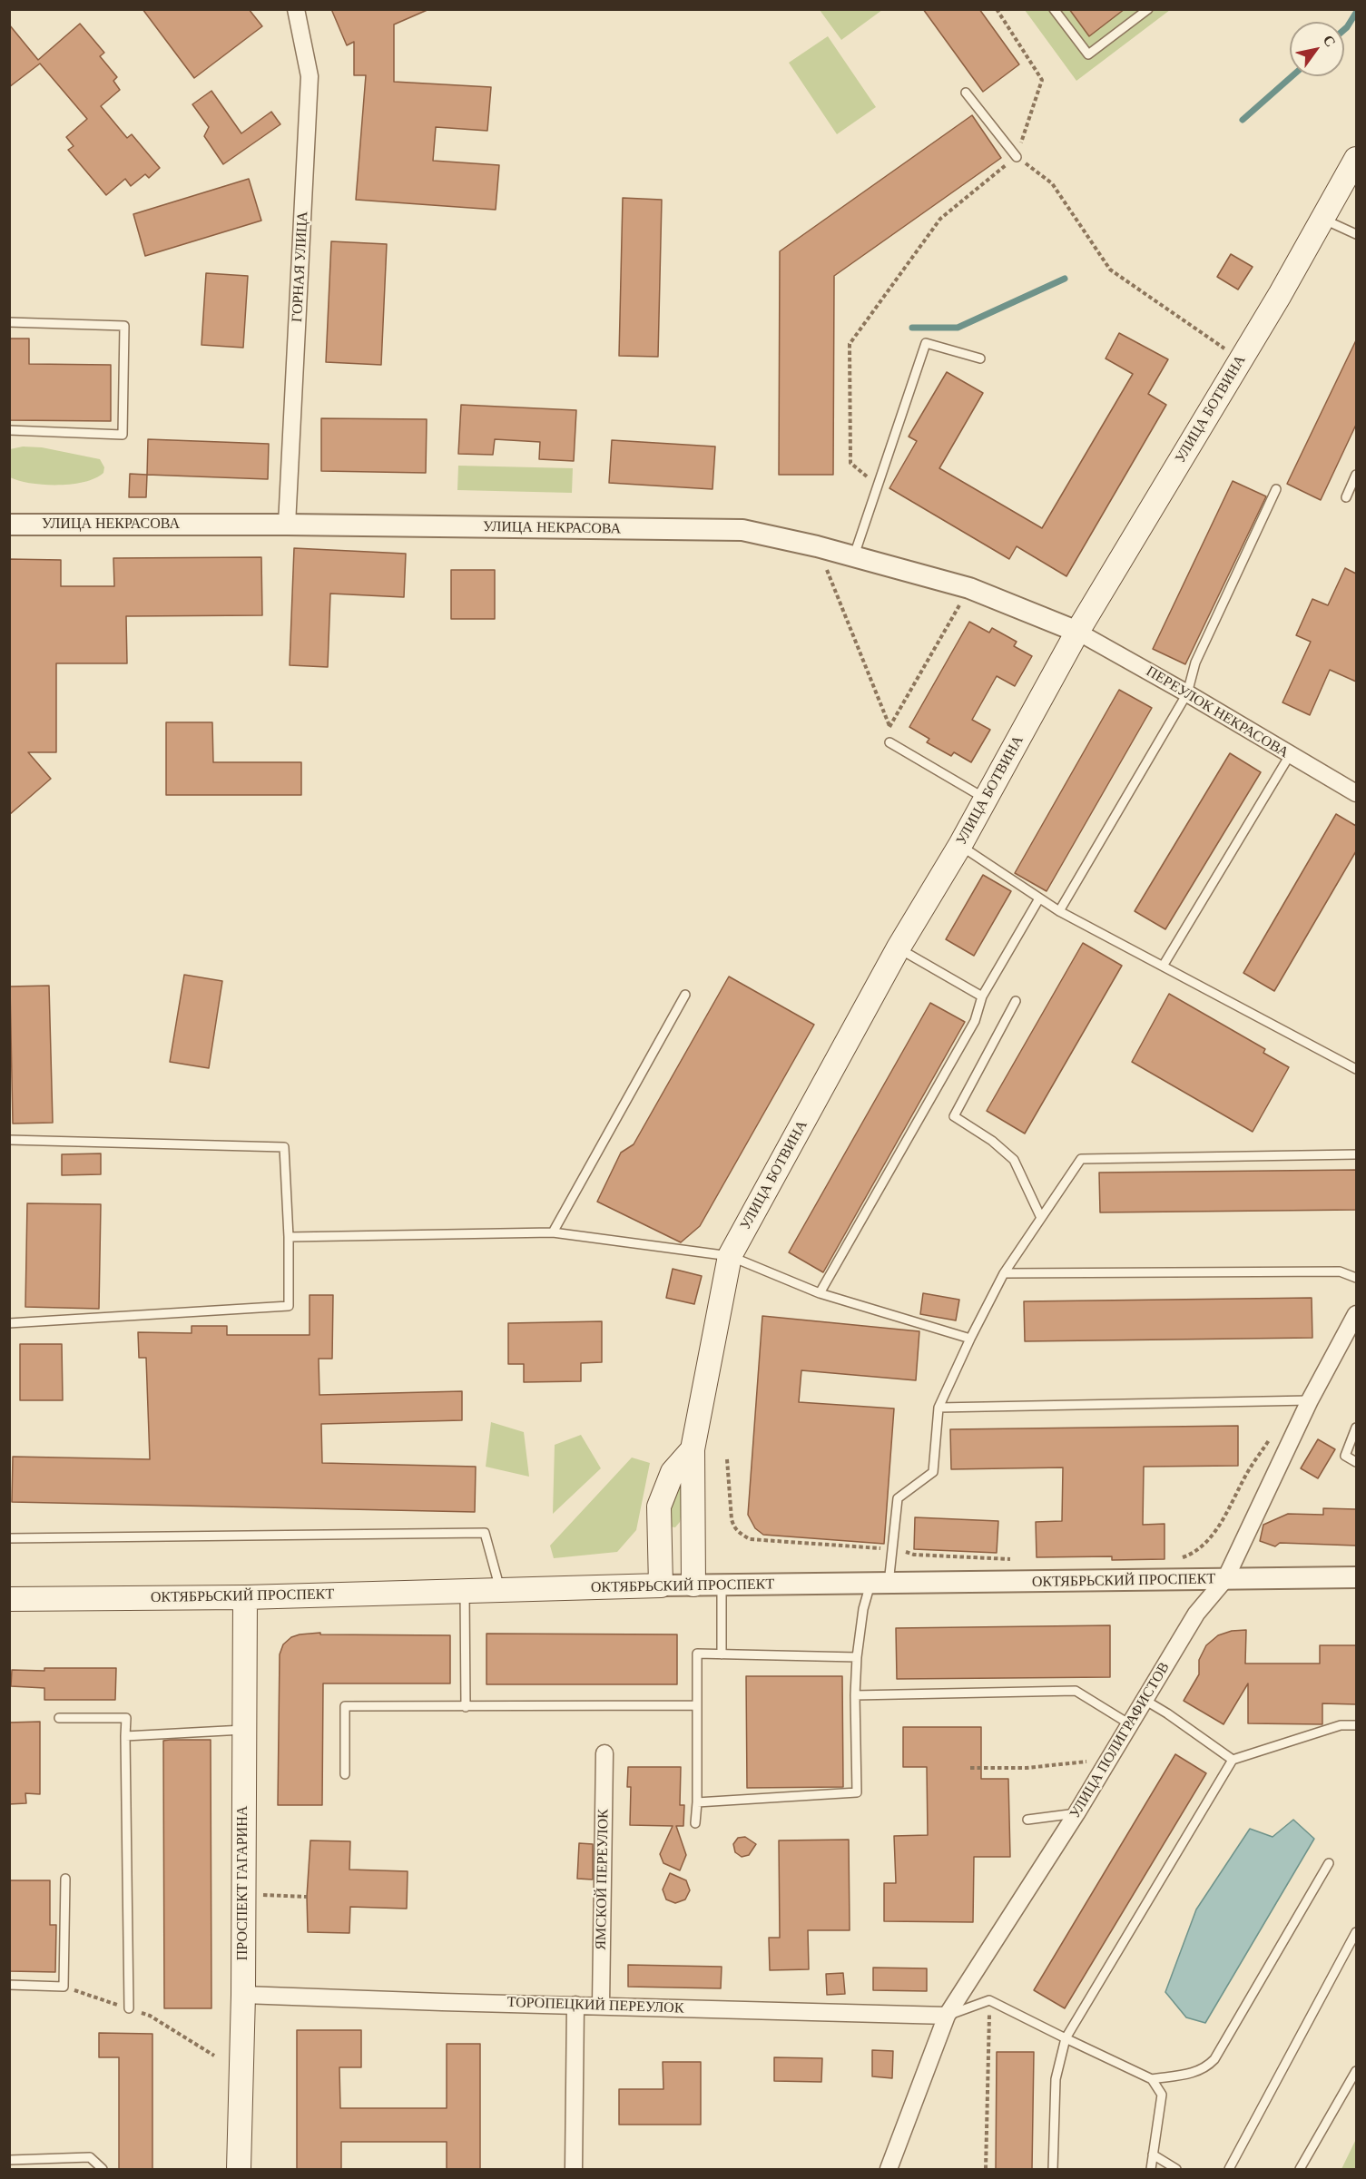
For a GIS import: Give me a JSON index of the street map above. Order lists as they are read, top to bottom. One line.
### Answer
{"streets":{"main road":["УЛИЦА БОТВИНА","ОКТЯБРЬСКИЙ ПРОСПЕКТ","ПРОСПЕКТ ГАГАРИНА"],"street":["ГОРНАЯ УЛИЦА","УЛИЦА НЕКРАСОВА","ПЕРЕУЛОК НЕКРАСОВА","УЛИЦА ПОЛИГРАФИСТОВ","ЯМСКОЙ ПЕРЕУЛОК","ТОРОПЕЦКИЙ ПЕРЕУЛОК"]},"crossings":[["ГОРНАЯ УЛИЦА","УЛИЦА НЕКРАСОВА"],["УЛИЦА БОТВИНА","УЛИЦА НЕКРАСОВА"],["УЛИЦА БОТВИНА","ПЕРЕУЛОК НЕКРАСОВА"],["УЛИЦА БОТВИНА","ОКТЯБРЬСКИЙ ПРОСПЕКТ"],["УЛИЦА НЕКРАСОВА","ПЕРЕУЛОК НЕКРАСОВА"],["ОКТЯБРЬСКИЙ ПРОСПЕКТ","УЛИЦА ПОЛИГРАФИСТОВ"],["ОКТЯБРЬСКИЙ ПРОСПЕКТ","ПРОСПЕКТ ГАГАРИНА"],["УЛИЦА ПОЛИГРАФИСТОВ","ТОРОПЕЦКИЙ ПЕРЕУЛОК"],["ЯМСКОЙ ПЕРЕУЛОК","ТОРОПЕЦКИЙ ПЕРЕУЛОК"],["ПРОСПЕКТ ГАГАРИНА","ТОРОПЕЦКИЙ ПЕРЕУЛОК"]],"north":"top right"}
